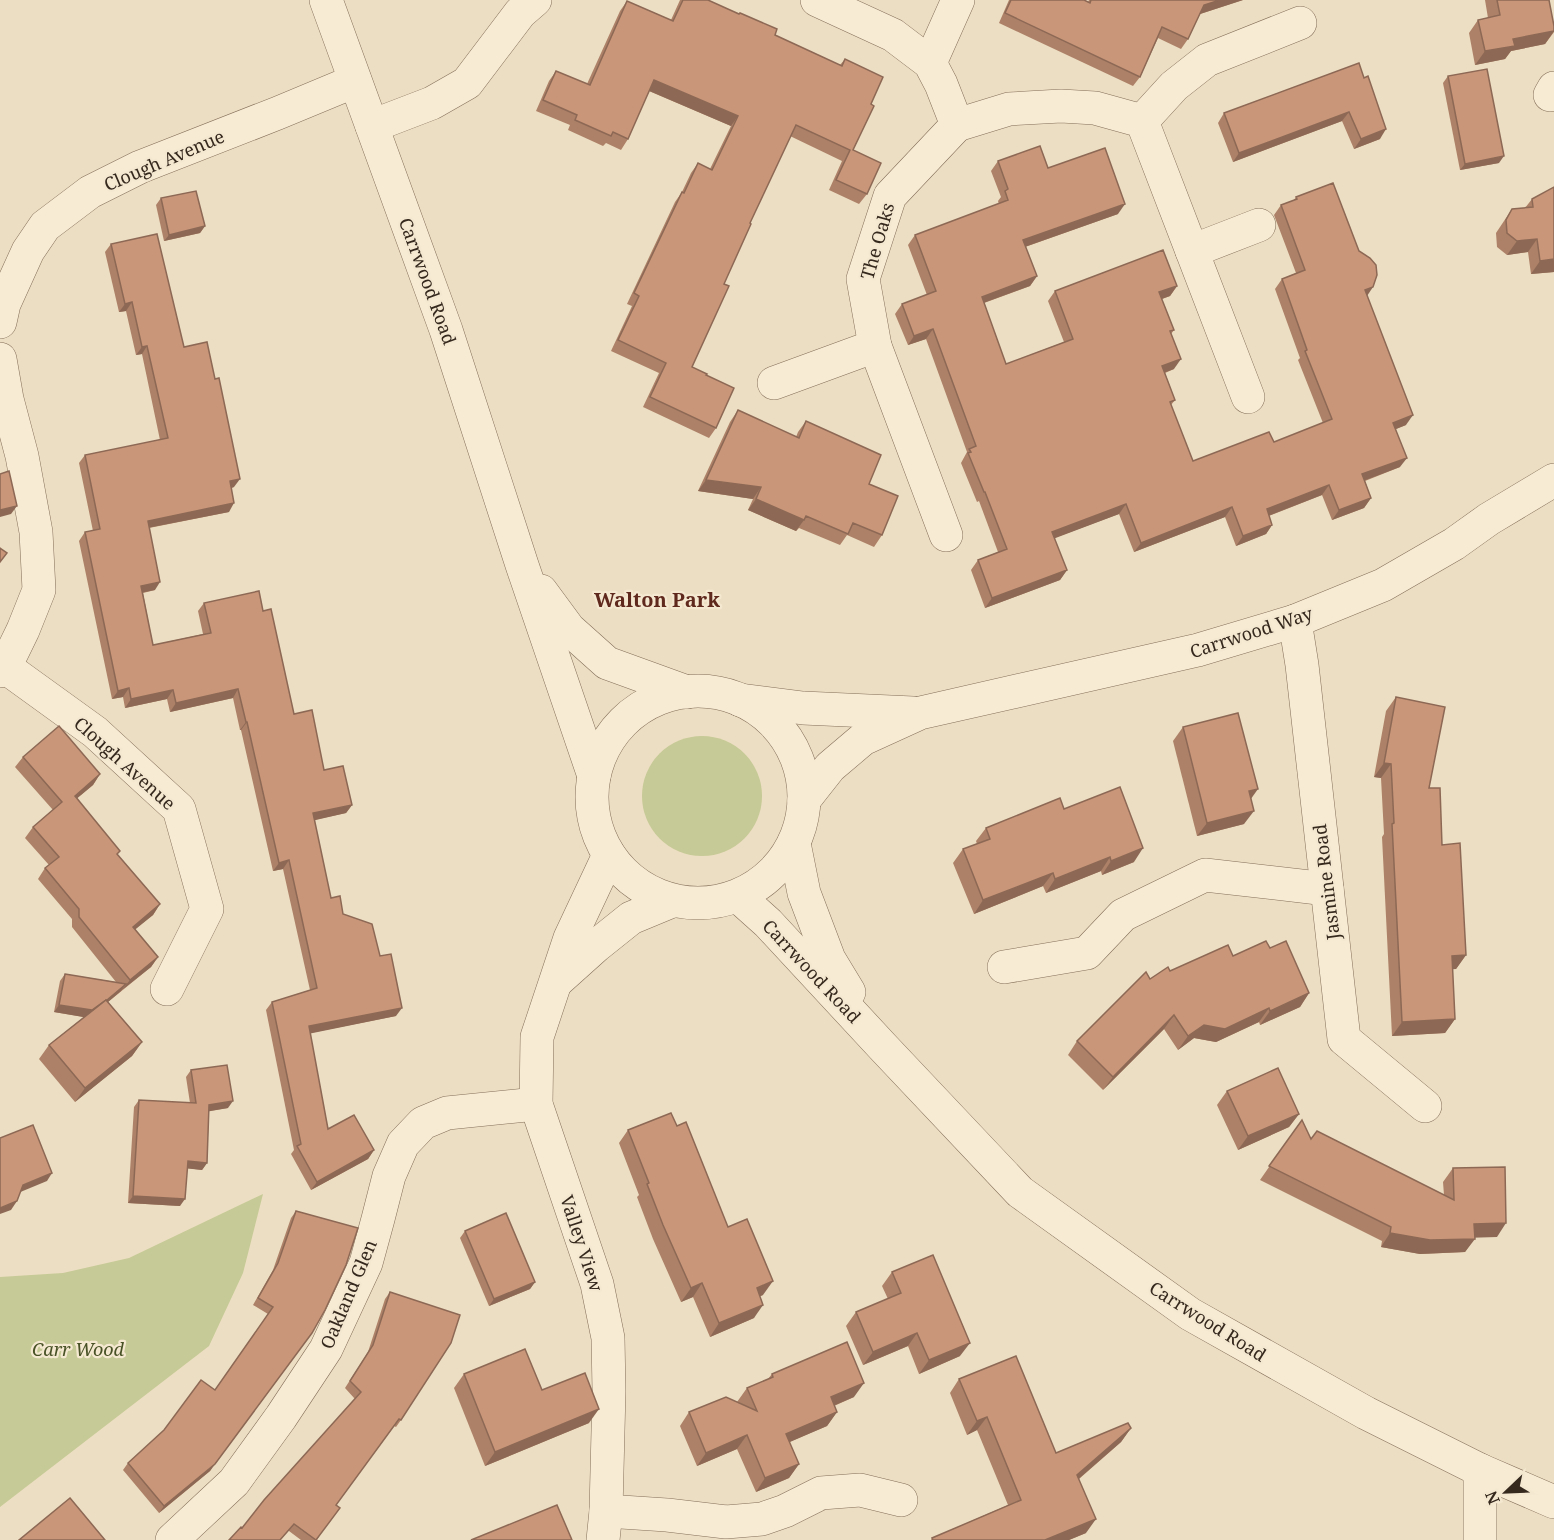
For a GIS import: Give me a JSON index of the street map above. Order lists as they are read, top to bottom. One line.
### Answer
{"streets":{"street":["Clough Avenue","The Oaks","Carrwood Road","Carrwood Way","Jasmine Road","Valley View","Oakland Glen"]},"crossings":[["Clough Avenue","Carrwood Road"],["Carrwood Road","Carrwood Way"],["Carrwood Road","Valley View"],["Carrwood Way","Jasmine Road"],["Carrwood Way","Valley View"],["Valley View","Oakland Glen"]],"districts":["Walton Park"],"parks":["Carr Wood"],"north":"bottom left"}
